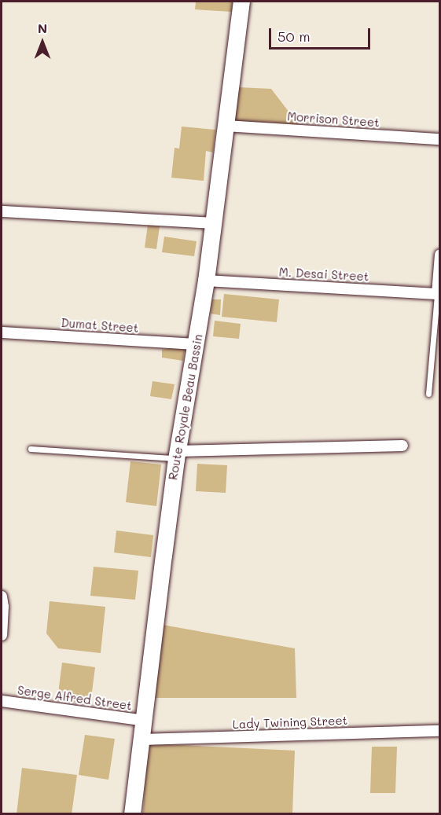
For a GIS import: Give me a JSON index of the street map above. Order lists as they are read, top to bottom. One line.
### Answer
{"streets":{"main road":["Route Royale Beau Bassin"],"street":["Morrison Street","M. Desai Street","Dumat Street","Serge Alfred Street","Lady Twining Street"]},"crossings":[["Morrison Street","Route Royale Beau Bassin"],["M. Desai Street","Route Royale Beau Bassin"],["Dumat Street","Route Royale Beau Bassin"],["Route Royale Beau Bassin","Serge Alfred Street"],["Route Royale Beau Bassin","Lady Twining Street"]],"scale_bar":"50 m","north":"top"}
